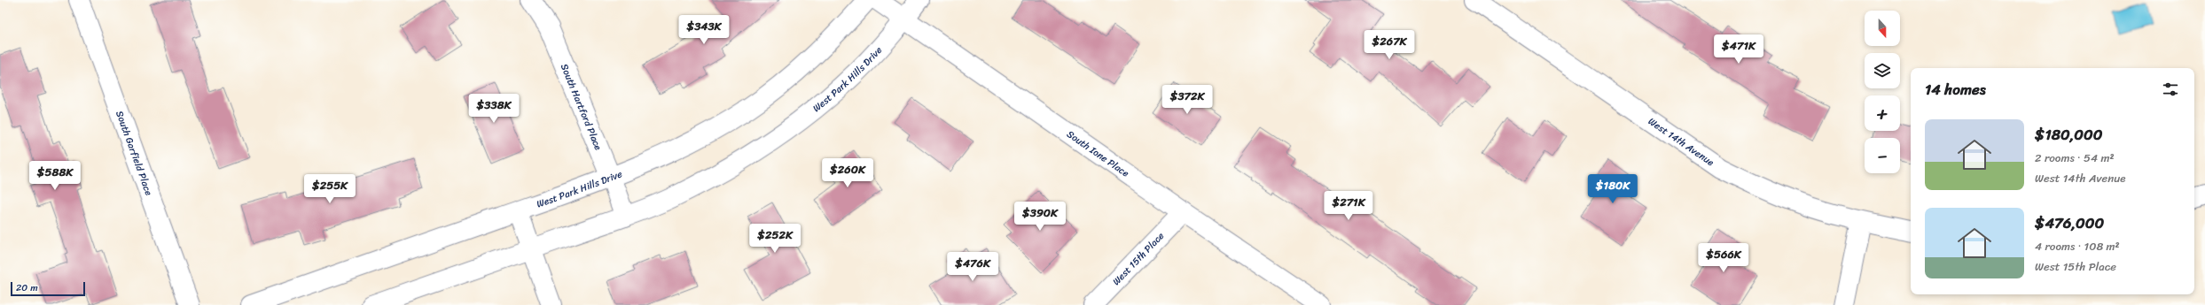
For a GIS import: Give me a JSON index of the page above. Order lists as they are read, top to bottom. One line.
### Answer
{"streets":{"street":["West Park Hills Drive","South Hartford Place","West 14th Avenue","South Garfield Place","South Ione Place","West 15th Place"]},"crossings":[["West Park Hills Drive","South Hartford Place"],["West Park Hills Drive","South Ione Place"],["South Ione Place","West 15th Place"]],"scale_bar":"20 m","north":"bottom","page":{"map_buttons":["+","−"],"price":["$343K","$267K","$471K","$372K","$338K","$260K","$588K","$255K","$180K","$271K","$390K","$252K","$566K","$476K"],"heading":"14 homes","list":[{"name":"$180,000","note":"2 rooms · 54 m² · West 14th Avenue"},{"name":"$476,000","note":"4 rooms · 108 m² · West 15th Place"}],"scale":"20 m"}}
